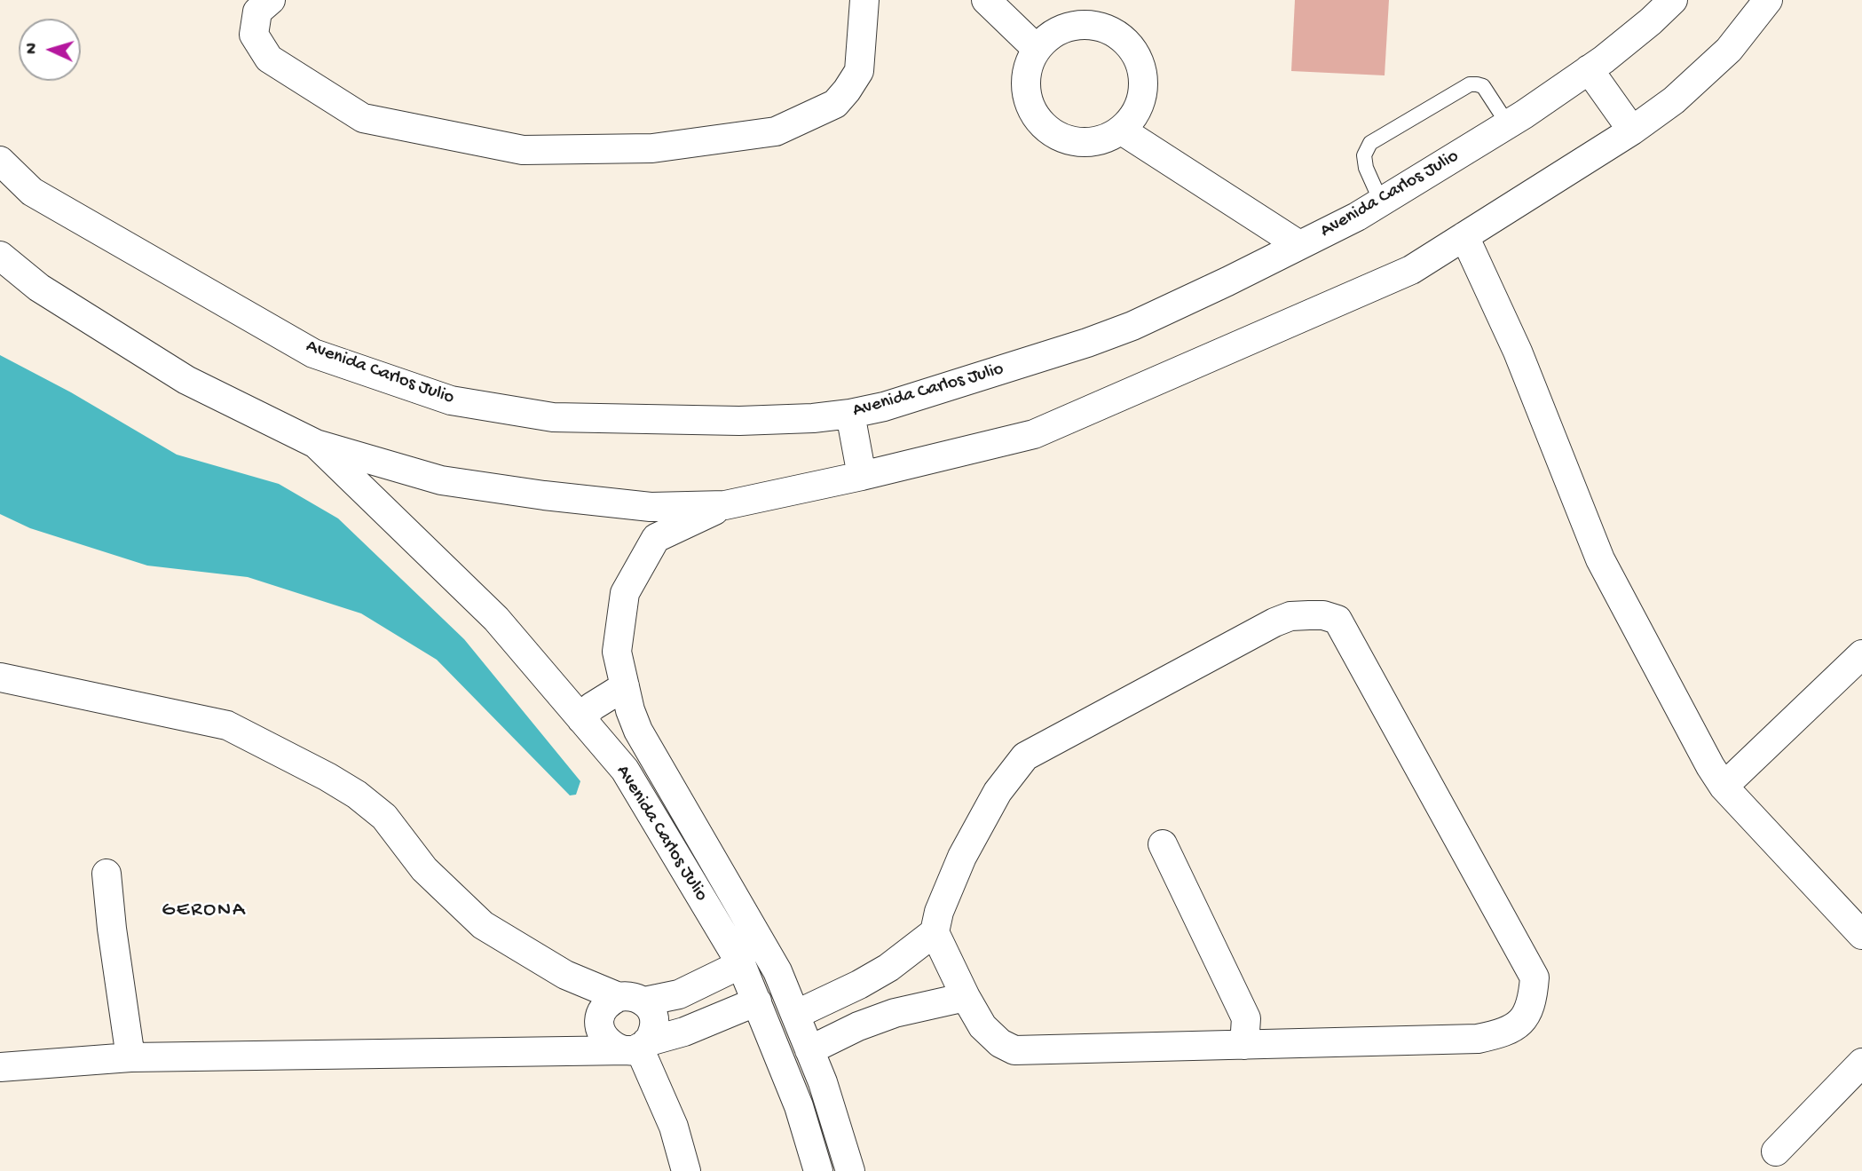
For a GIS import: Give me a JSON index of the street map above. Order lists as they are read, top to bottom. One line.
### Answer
{"streets":{"street":["Avenida Carlos Julio"]},"districts":["GERONA"],"north":"left"}
